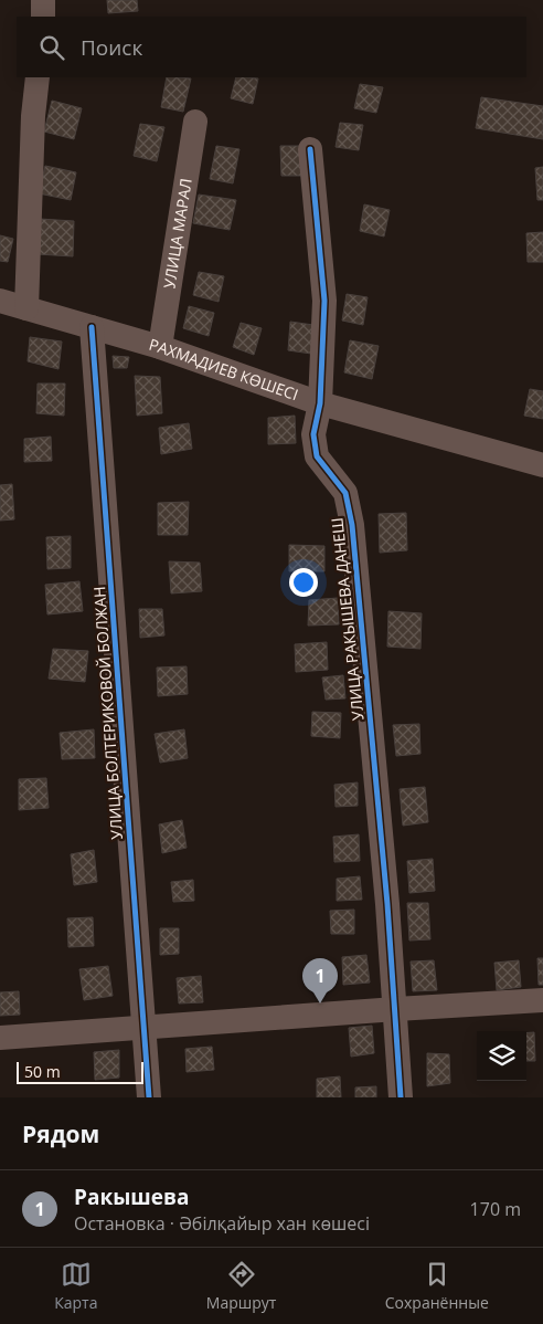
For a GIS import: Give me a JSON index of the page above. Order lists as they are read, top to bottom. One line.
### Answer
{"streets":{"street":["УЛИЦА МАРАЛ","РАХМАДИЕВ КӨШЕСІ","УЛИЦА РАКЫШЕВА ДАНЕШ","УЛИЦА БОЛТЕРИКОВОЙ БОЛЖАН"]},"crossings":[["УЛИЦА МАРАЛ","РАХМАДИЕВ КӨШЕСІ"],["РАХМАДИЕВ КӨШЕСІ","УЛИЦА РАКЫШЕВА ДАНЕШ"],["РАХМАДИЕВ КӨШЕСІ","УЛИЦА БОЛТЕРИКОВОЙ БОЛЖАН"]],"scale_bar":"50 m","page":{"search":"Поиск","pins":"1","scale":"50 m","heading":"Рядом","list":[{"mark":"1","name":"Ракышева","note":"Остановка · Әбілқайыр хан көшесі","value":"170 m"}],"nav":["Карта","Маршрут","Сохранённые"]}}
